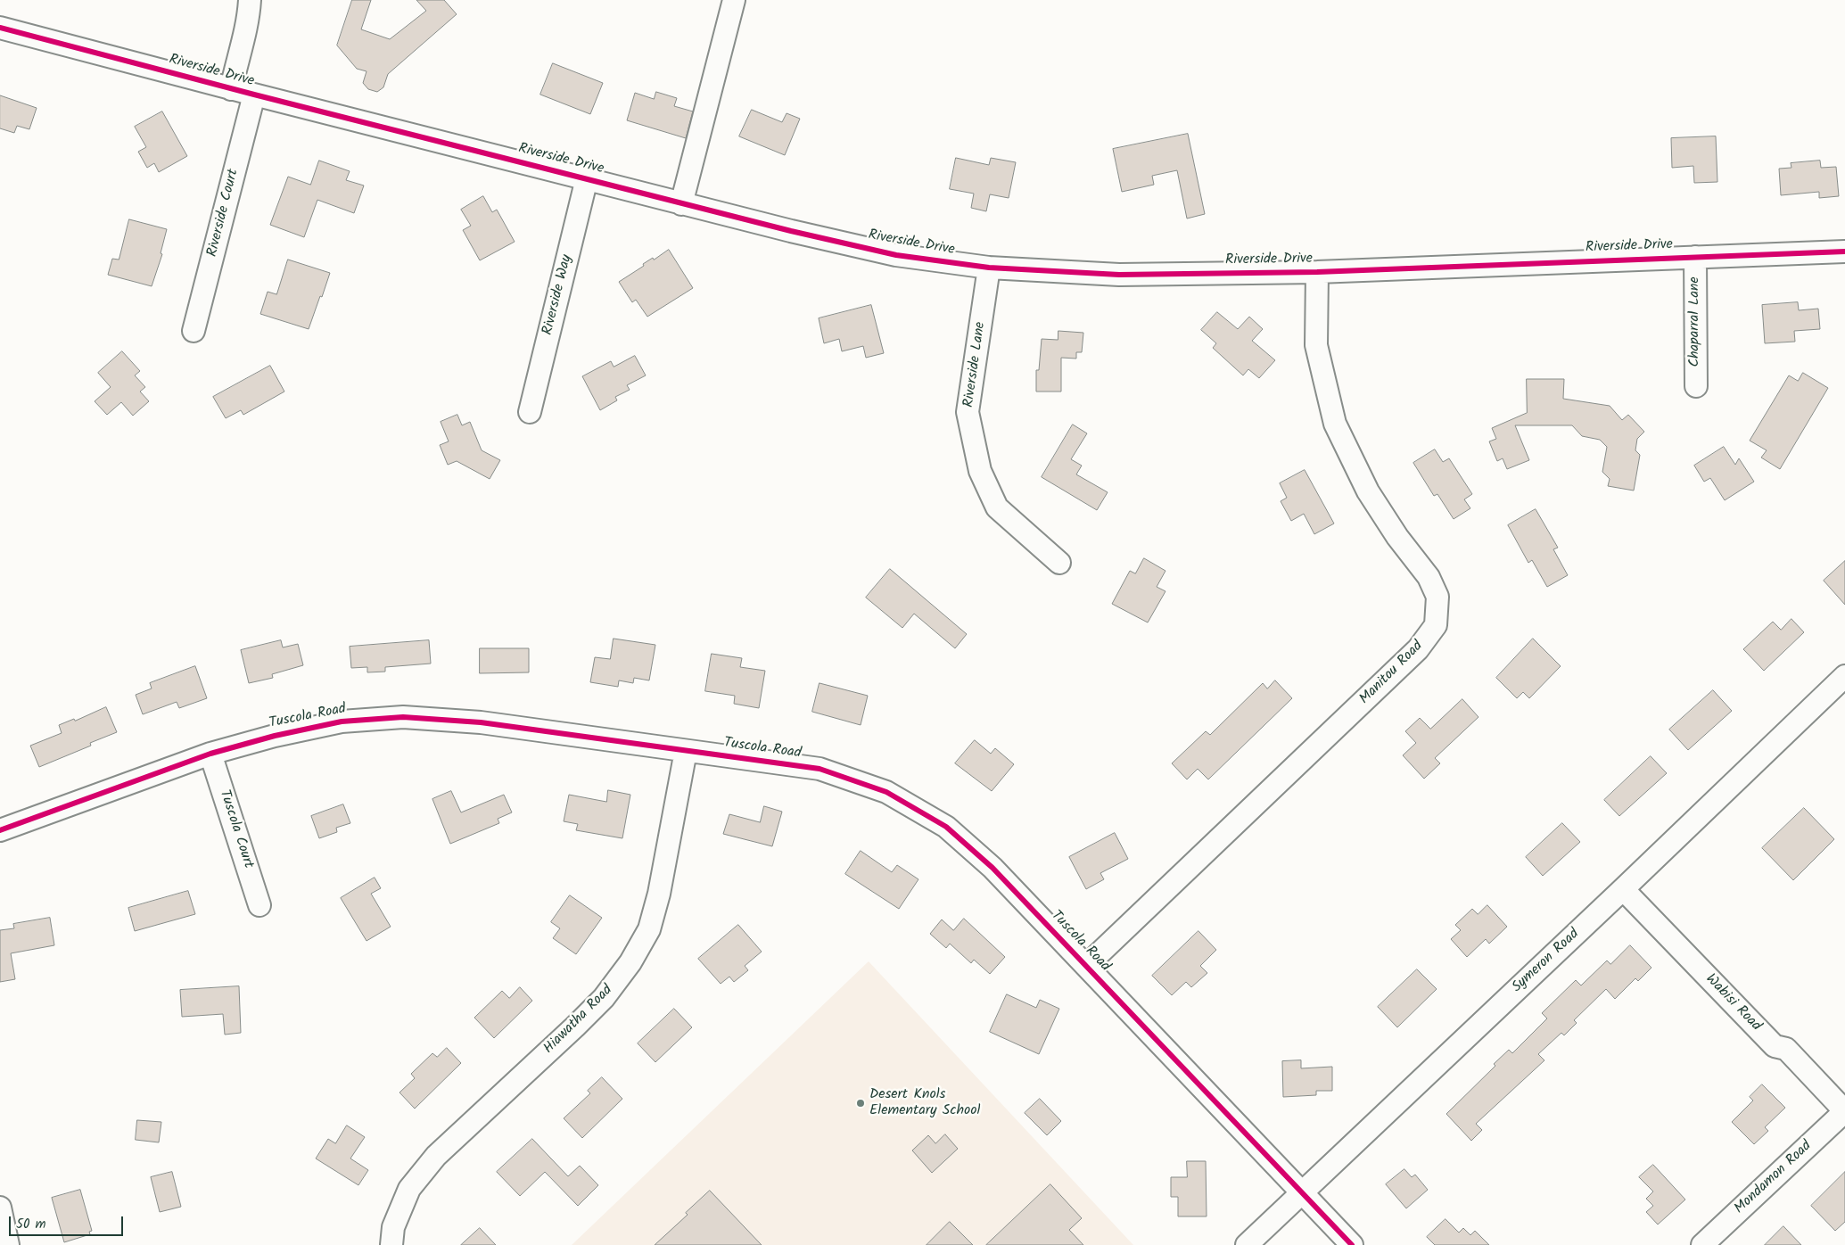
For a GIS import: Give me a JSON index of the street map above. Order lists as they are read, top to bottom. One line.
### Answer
{"streets":{"street":["Riverside Drive","Riverside Court","Riverside Way","Chaparral Lane","Riverside Lane","Manitou Road","Tuscola Road","Tuscola Court","Symeron Road","Wabisi Road","Hiawatha Road","Mondamon Road"]},"crossings":[["Riverside Drive","Riverside Court"],["Riverside Drive","Riverside Way"],["Riverside Drive","Chaparral Lane"],["Riverside Drive","Riverside Lane"],["Riverside Drive","Manitou Road"],["Manitou Road","Tuscola Road"],["Tuscola Road","Tuscola Court"],["Tuscola Road","Symeron Road"],["Tuscola Road","Hiawatha Road"],["Symeron Road","Wabisi Road"],["Wabisi Road","Mondamon Road"]],"places":["Desert Knols Elementary School"],"scale_bar":"50 m"}
